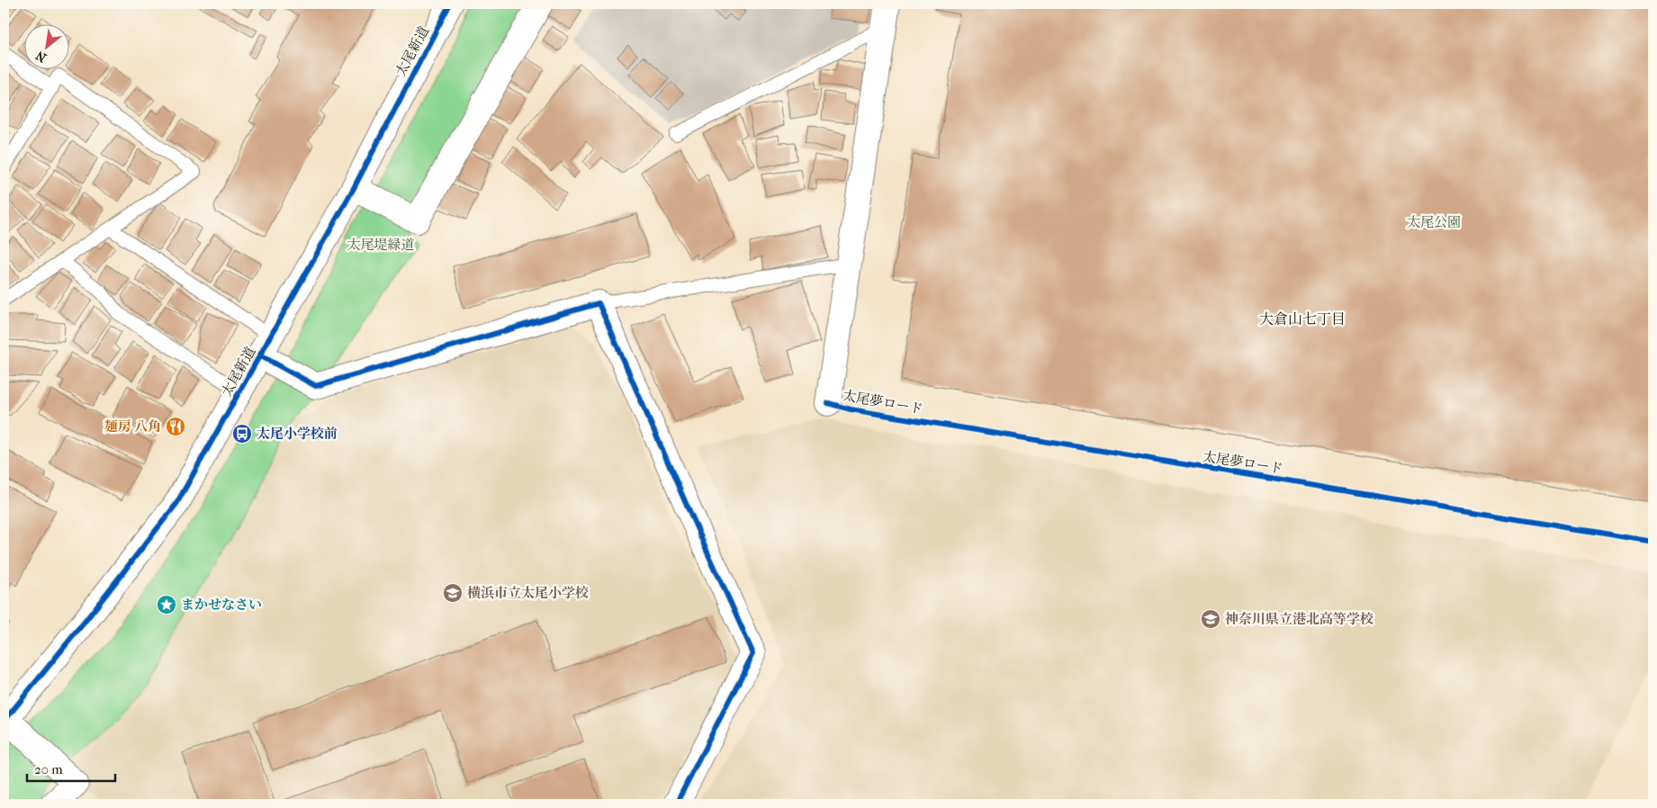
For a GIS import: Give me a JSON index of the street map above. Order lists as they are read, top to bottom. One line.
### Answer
{"streets":{"street":["太尾新道"],"cycle path":["太尾夢ロード"]},"districts":["大倉山七丁目"],"parks":["太尾公園","太尾堤緑道"],"places":{"restaurant":["麺房 八角"],"bus stop":["太尾小学校前"],"school or university":["横浜市立太尾小学校","神奈川県立港北高等学校"],"place":["まかせなさい"]},"scale_bar":"20 m","north":"bottom left"}
